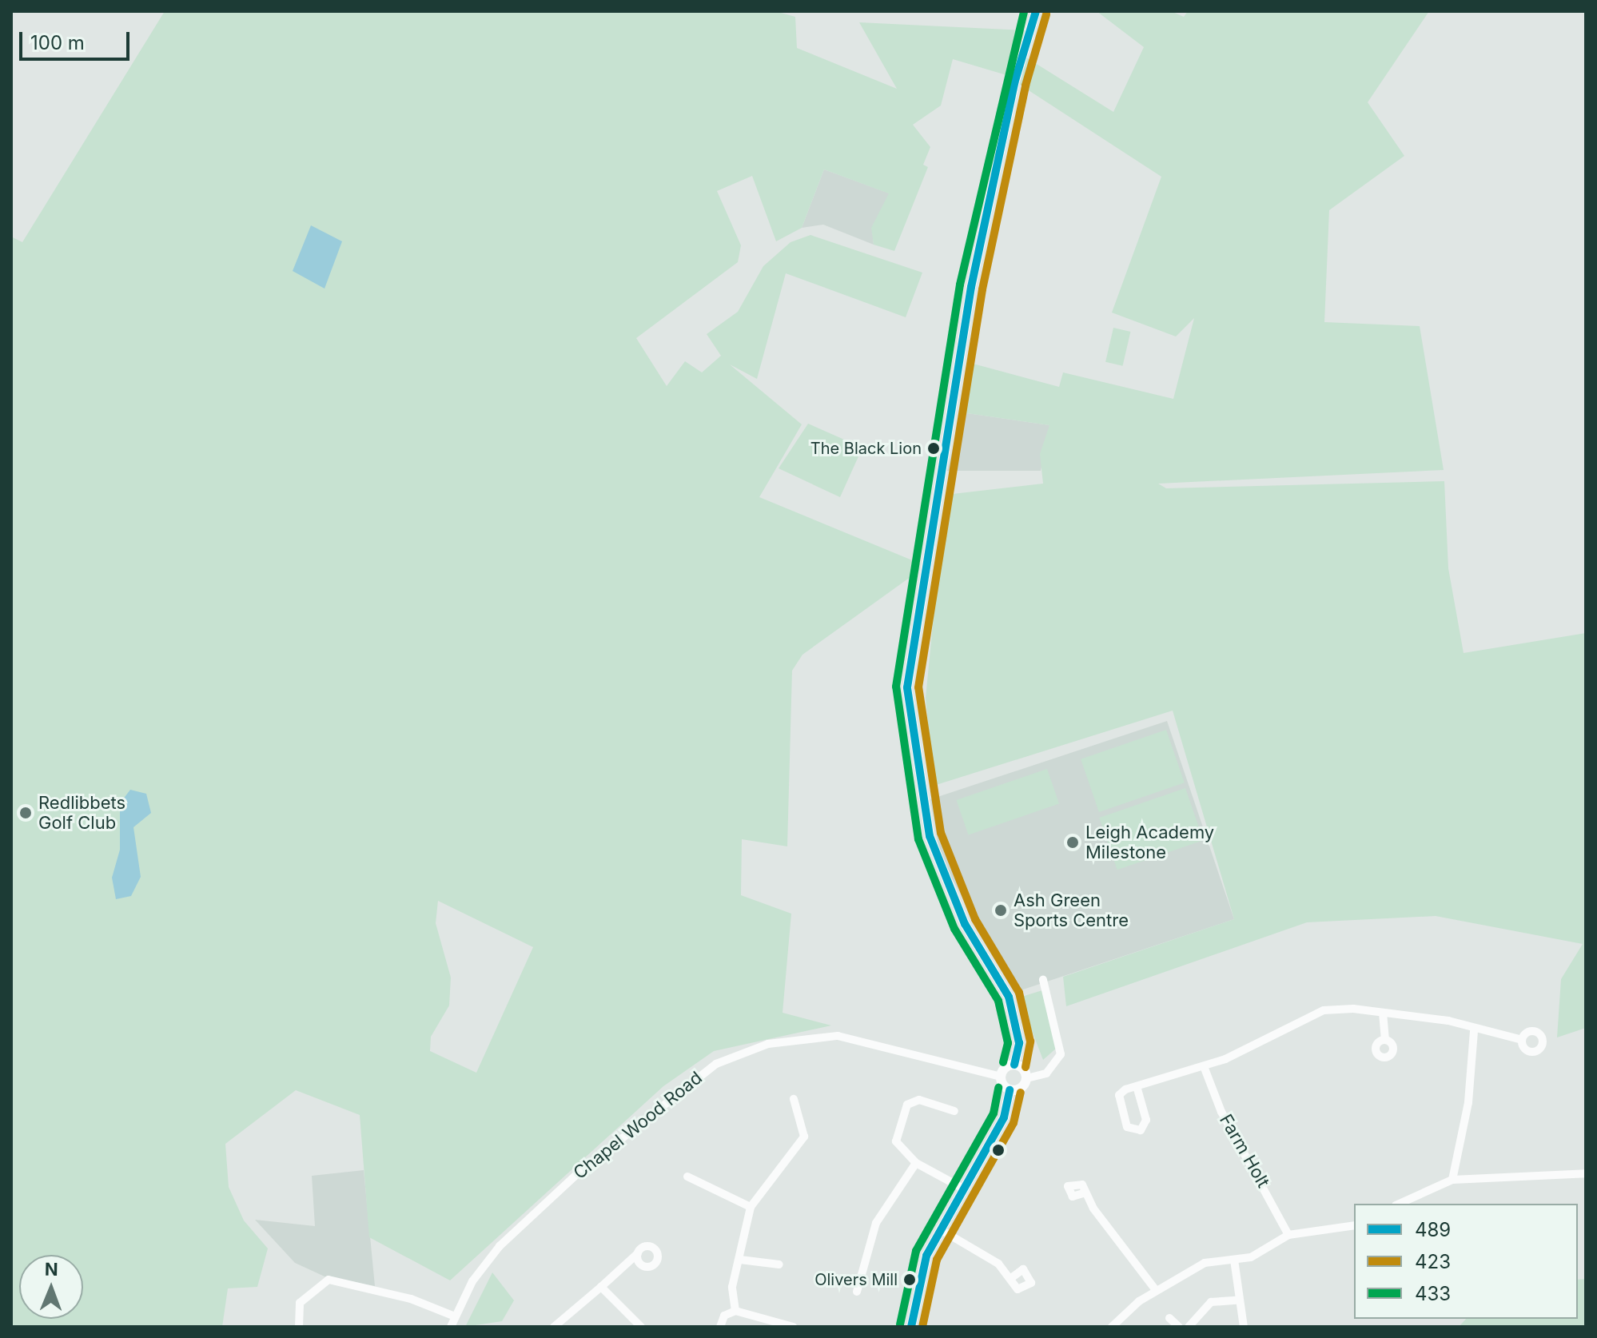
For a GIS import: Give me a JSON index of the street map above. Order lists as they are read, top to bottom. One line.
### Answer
{"streets":{"street":["Chapel Wood Road","Farm Holt"]},"places":["The Black Lion","Redlibbets Golf Club","Leigh Academy Milestone","Ash Green Sports Centre","Olivers Mill"],"lines":["transit line 489","transit line 433","transit line 423"],"legend":["489","423","433"],"scale_bar":"100 m","north":"top"}
